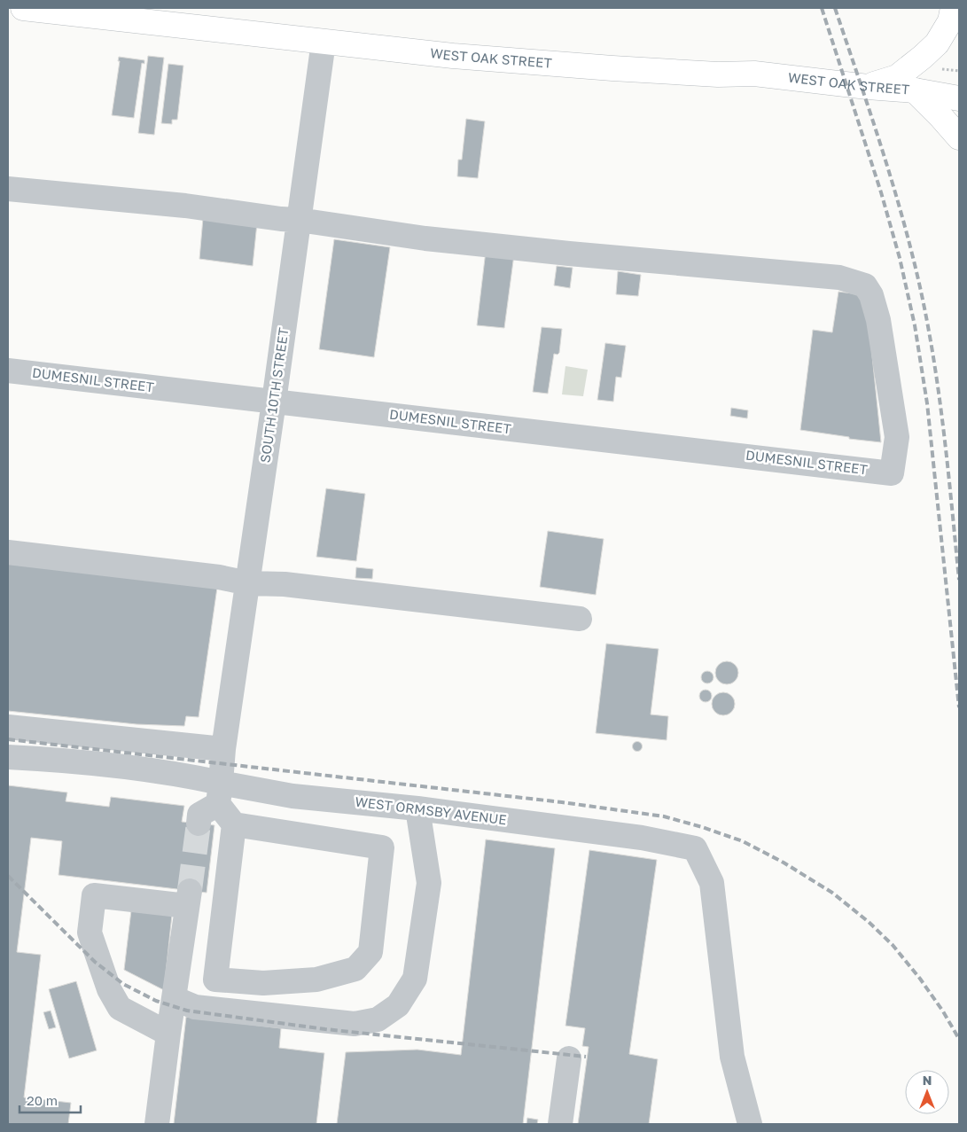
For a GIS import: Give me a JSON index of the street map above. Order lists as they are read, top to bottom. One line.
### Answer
{"streets":{"main road":["WEST OAK STREET"],"street":["DUMESNIL STREET","SOUTH 10TH STREET","WEST ORMSBY AVENUE"]},"crossings":[["WEST OAK STREET","SOUTH 10TH STREET"],["DUMESNIL STREET","SOUTH 10TH STREET"]],"scale_bar":"20 m","north":"top"}
